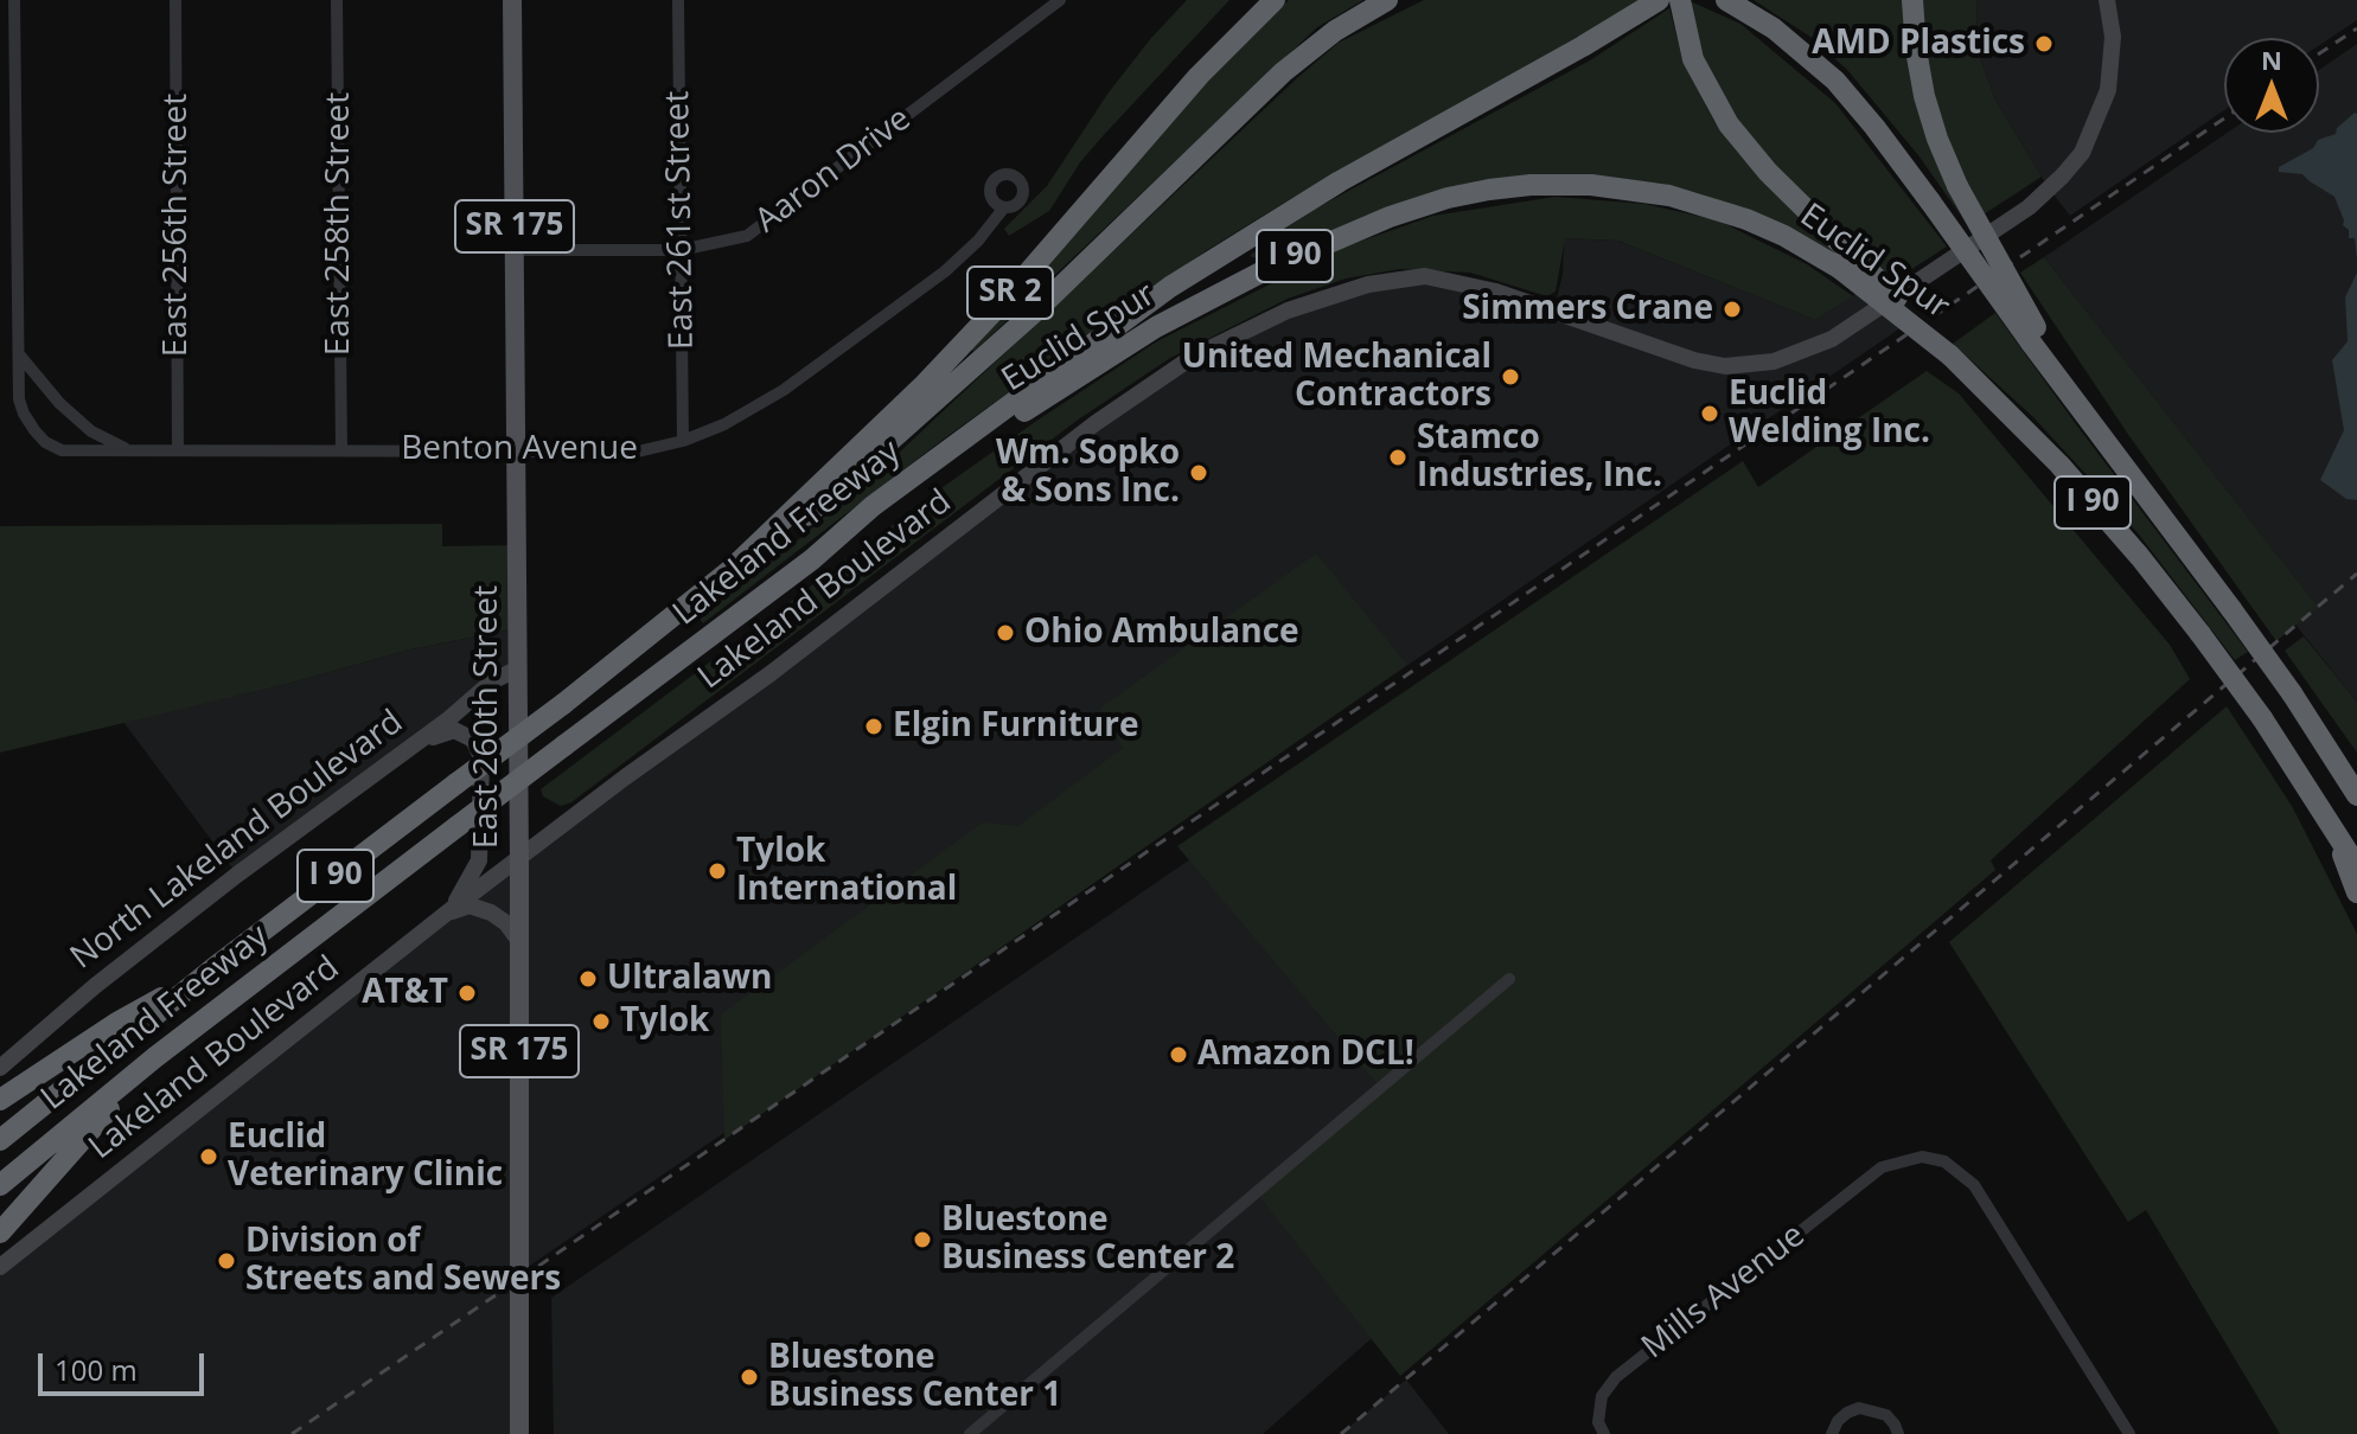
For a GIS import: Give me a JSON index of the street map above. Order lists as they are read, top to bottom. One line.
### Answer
{"streets":{"highway":["I 90","Euclid Spur","SR 2","Lakeland Freeway"],"main road":["SR 175","East 260th Street"],"street":["Aaron Drive","East 261st Street","East 258th Street","East 256th Street","Benton Avenue","Lakeland Boulevard","North Lakeland Boulevard","Mills Avenue"]},"crossings":[["Aaron Drive","East 261st Street"],["Aaron Drive","East 260th Street"],["East 261st Street","Benton Avenue"],["East 258th Street","Benton Avenue"],["East 256th Street","Benton Avenue"],["I 90","Euclid Spur"],["Euclid Spur","Lakeland Freeway"],["Benton Avenue","East 260th Street"],["Lakeland Boulevard","East 260th Street"],["East 260th Street","North Lakeland Boulevard"]],"places":["AMD Plastics","Simmers Crane","United Mechanical Contractors","Euclid Welding Inc.","Stamco Industries, Inc.","Wm. Sopko & Sons Inc.","Ohio Ambulance","Elgin Furniture","Tylok International","Ultralawn","AT&T","Tylok","Amazon DCL!","Euclid Veterinary Clinic","Bluestone Business Center 2","Division of Streets and Sewers","Bluestone Business Center 1"],"scale_bar":"100 m","north":"top"}
